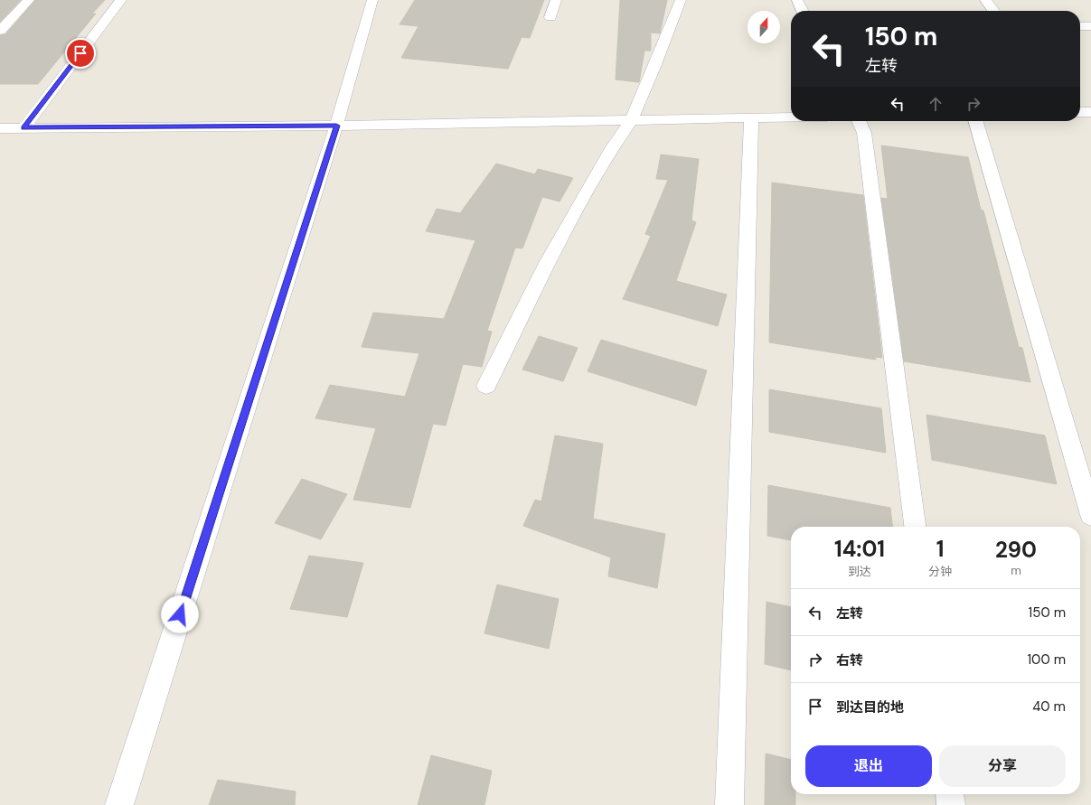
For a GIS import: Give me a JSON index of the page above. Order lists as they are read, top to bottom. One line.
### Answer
{"north":"top","page":{"turn":["150 m","左转"],"eta":["14:01","到达","1","分钟","290","m"],"list":[{"name":"左转","value":"150 m"},{"name":"右转","value":"100 m"},{"name":"到达目的地","value":"40 m"}],"buttons":["退出","分享"]}}
